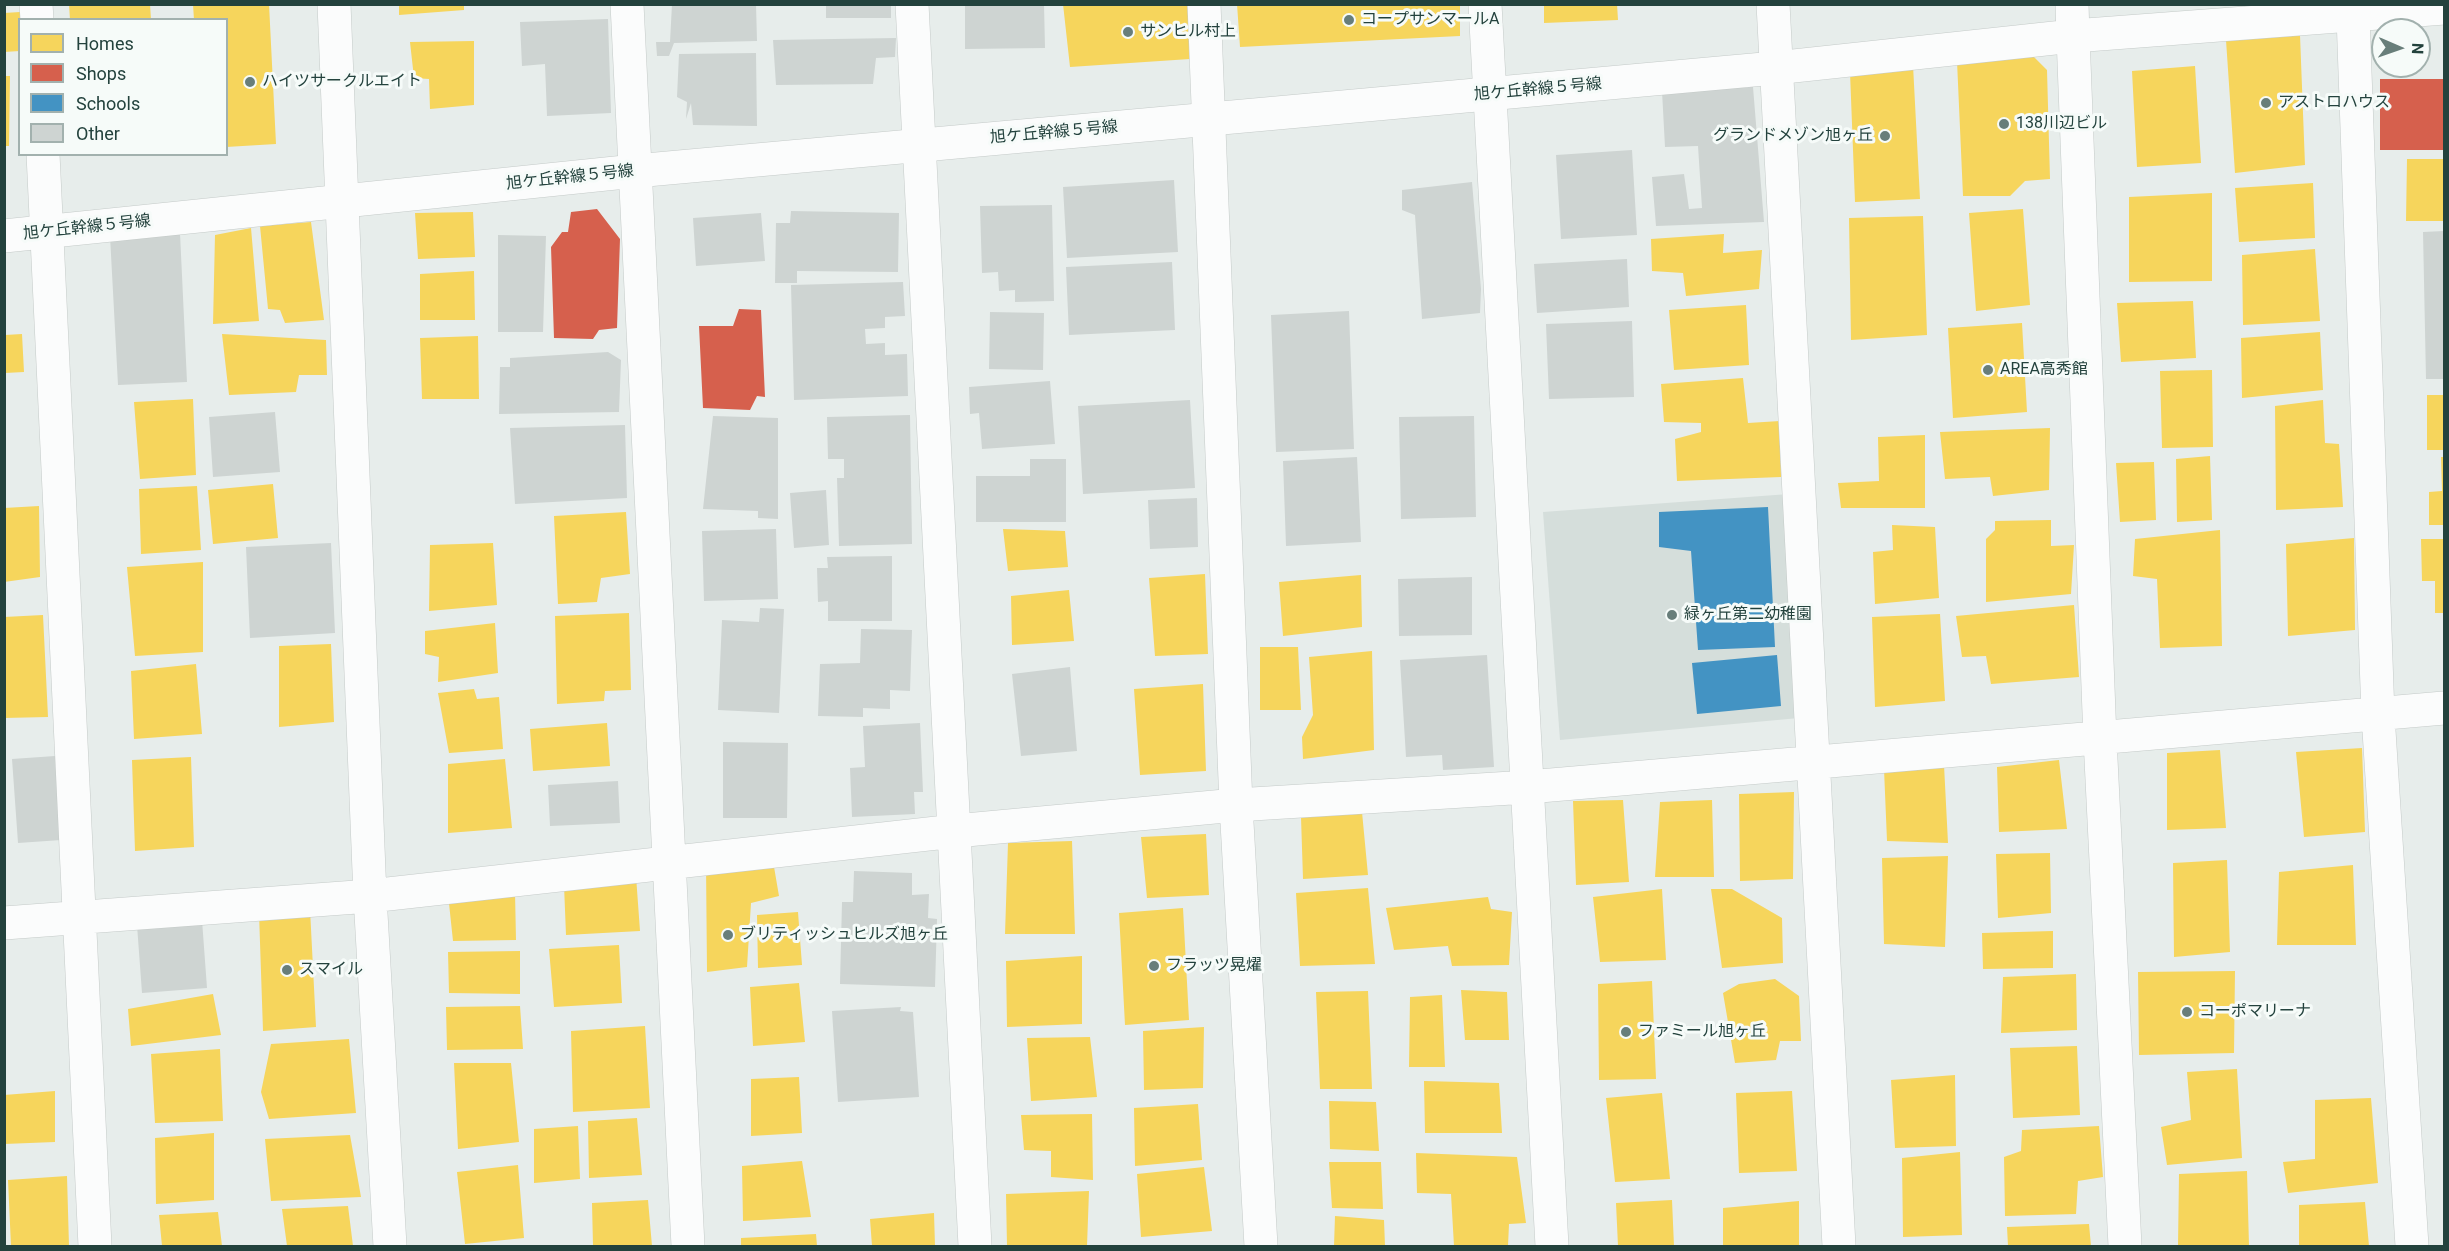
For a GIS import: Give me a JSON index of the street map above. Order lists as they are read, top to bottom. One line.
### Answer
{"streets":{"street":["旭ケ丘幹線５号線"]},"places":["コープサンマールA","サンヒル村上","ハイツサークルエイト","アストロハウス","138川辺ビル","グランドメゾン旭ヶ丘","AREA高秀館","緑ヶ丘第二幼稚園","ブリティッシュヒルズ旭ヶ丘","フラッツ晃燿","スマイル","コーポマリーナ","ファミール旭ヶ丘"],"legend":["Homes","Shops","Schools","Other"],"north":"right"}
